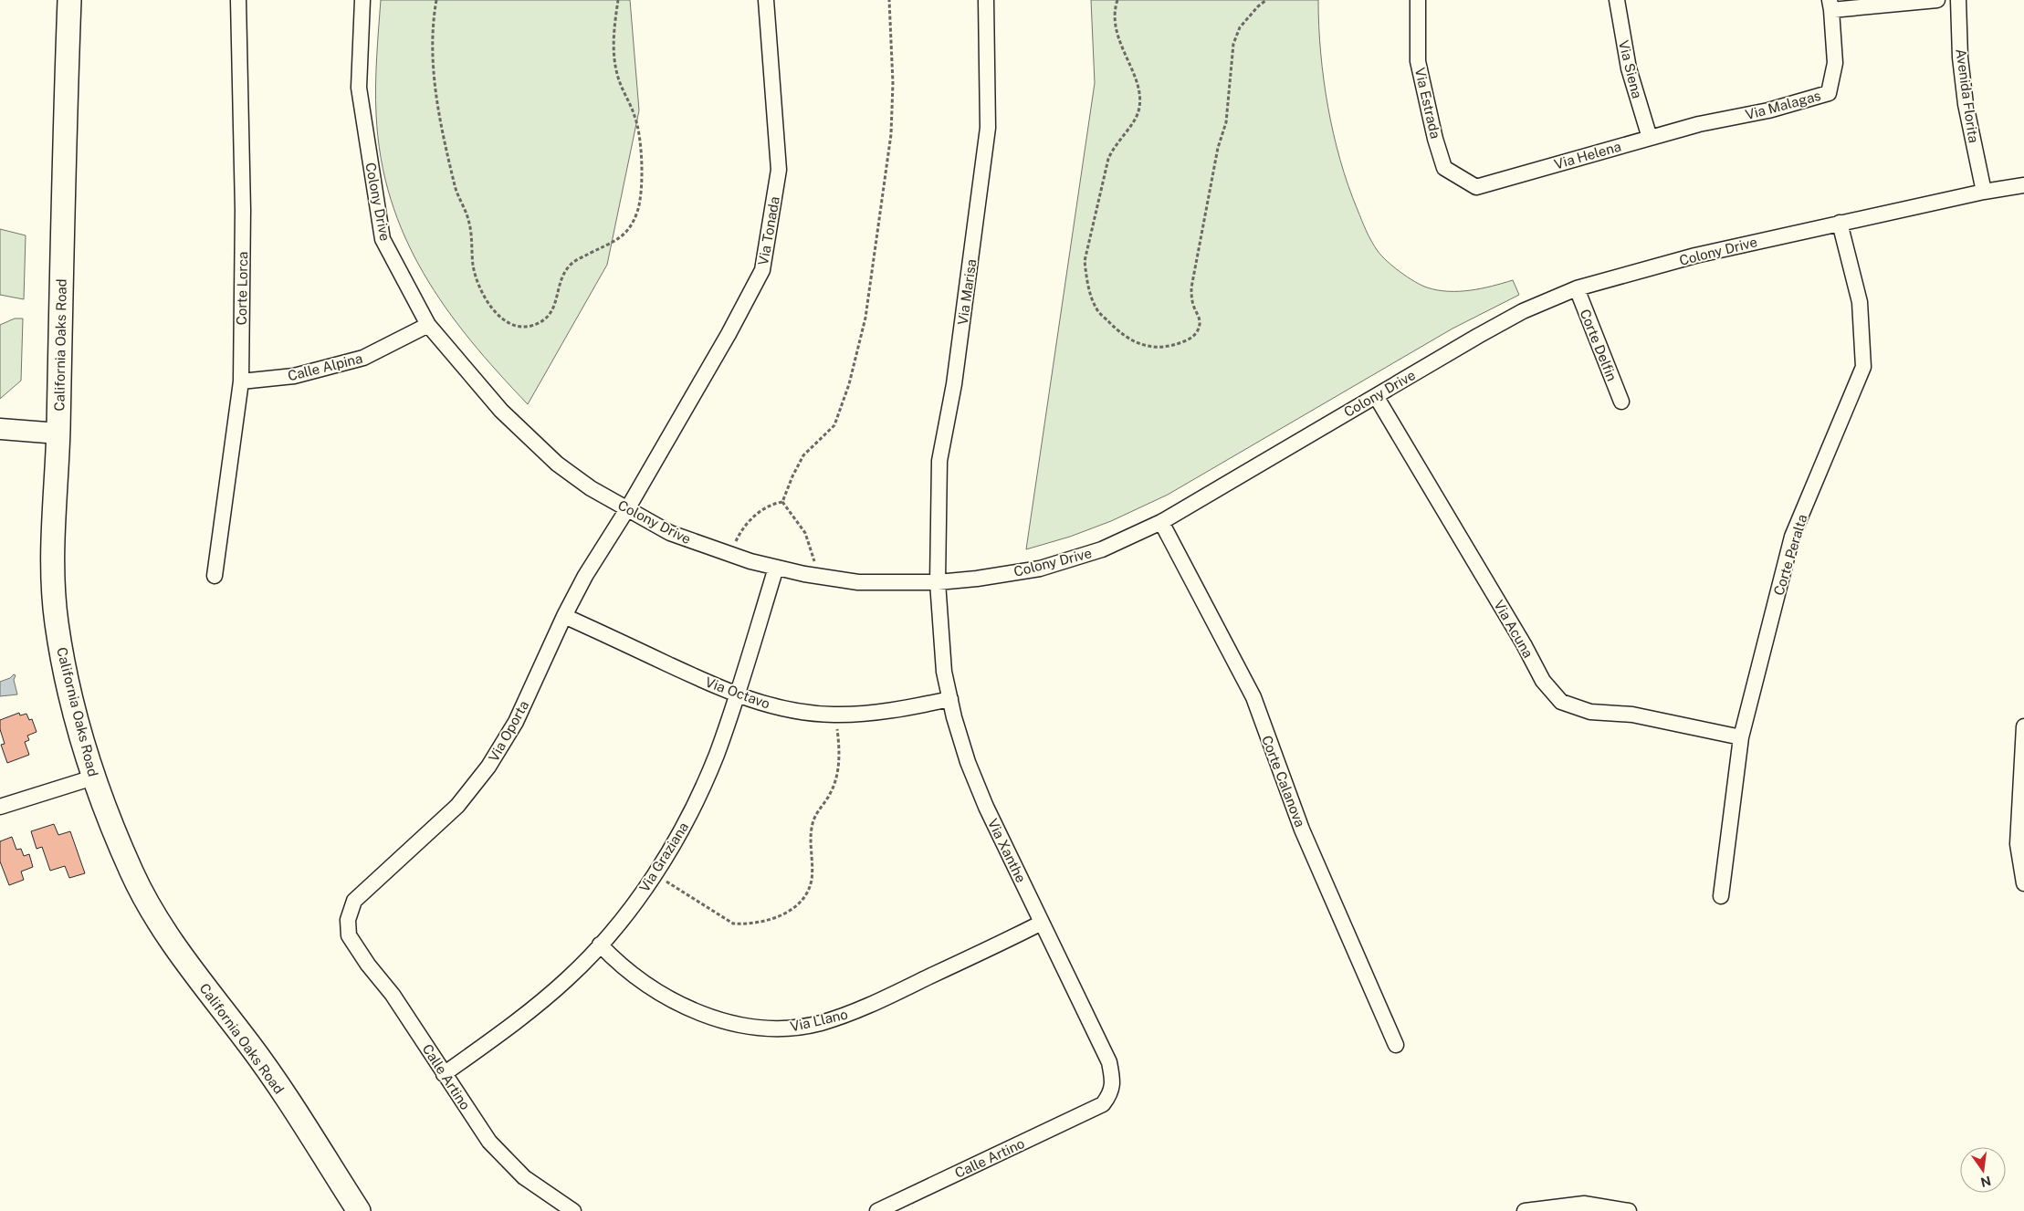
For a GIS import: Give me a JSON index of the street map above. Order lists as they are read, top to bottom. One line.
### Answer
{"streets":{"main road":["California Oaks Road"],"street":["Via Siena","Avenida Florita","Via Estrada","Via Malagas","Via Helena","Colony Drive","Via Tonada","Corte Lorca","Via Marisa","Corte Delfin","Calle Alpina","Corte Peralta","Via Acuna","Via Octavo","Via Oporta","Corte Calanova","Via Xanthe","Via Graziana","Via Llano","Calle Artino"]},"crossings":[["Via Siena","Via Helena"],["Avenida Florita","Colony Drive"],["Via Estrada","Via Helena"],["Via Malagas","Via Helena"],["Colony Drive","Via Tonada"],["Colony Drive","Via Marisa"],["Colony Drive","Corte Delfin"],["Colony Drive","Calle Alpina"],["Colony Drive","Corte Peralta"],["Colony Drive","Via Acuna"],["Colony Drive","Via Oporta"],["Colony Drive","Corte Calanova"],["Colony Drive","Via Xanthe"],["Colony Drive","Via Graziana"],["Via Tonada","Via Oporta"],["Corte Lorca","Calle Alpina"],["Via Marisa","Via Xanthe"],["Corte Peralta","Via Acuna"],["Via Octavo","Via Oporta"],["Via Octavo","Via Xanthe"],["Via Octavo","Via Graziana"],["Via Oporta","Calle Artino"],["Via Xanthe","Via Llano"],["Via Xanthe","Calle Artino"],["Via Graziana","Via Llano"],["Via Graziana","Calle Artino"]],"north":"bottom"}
